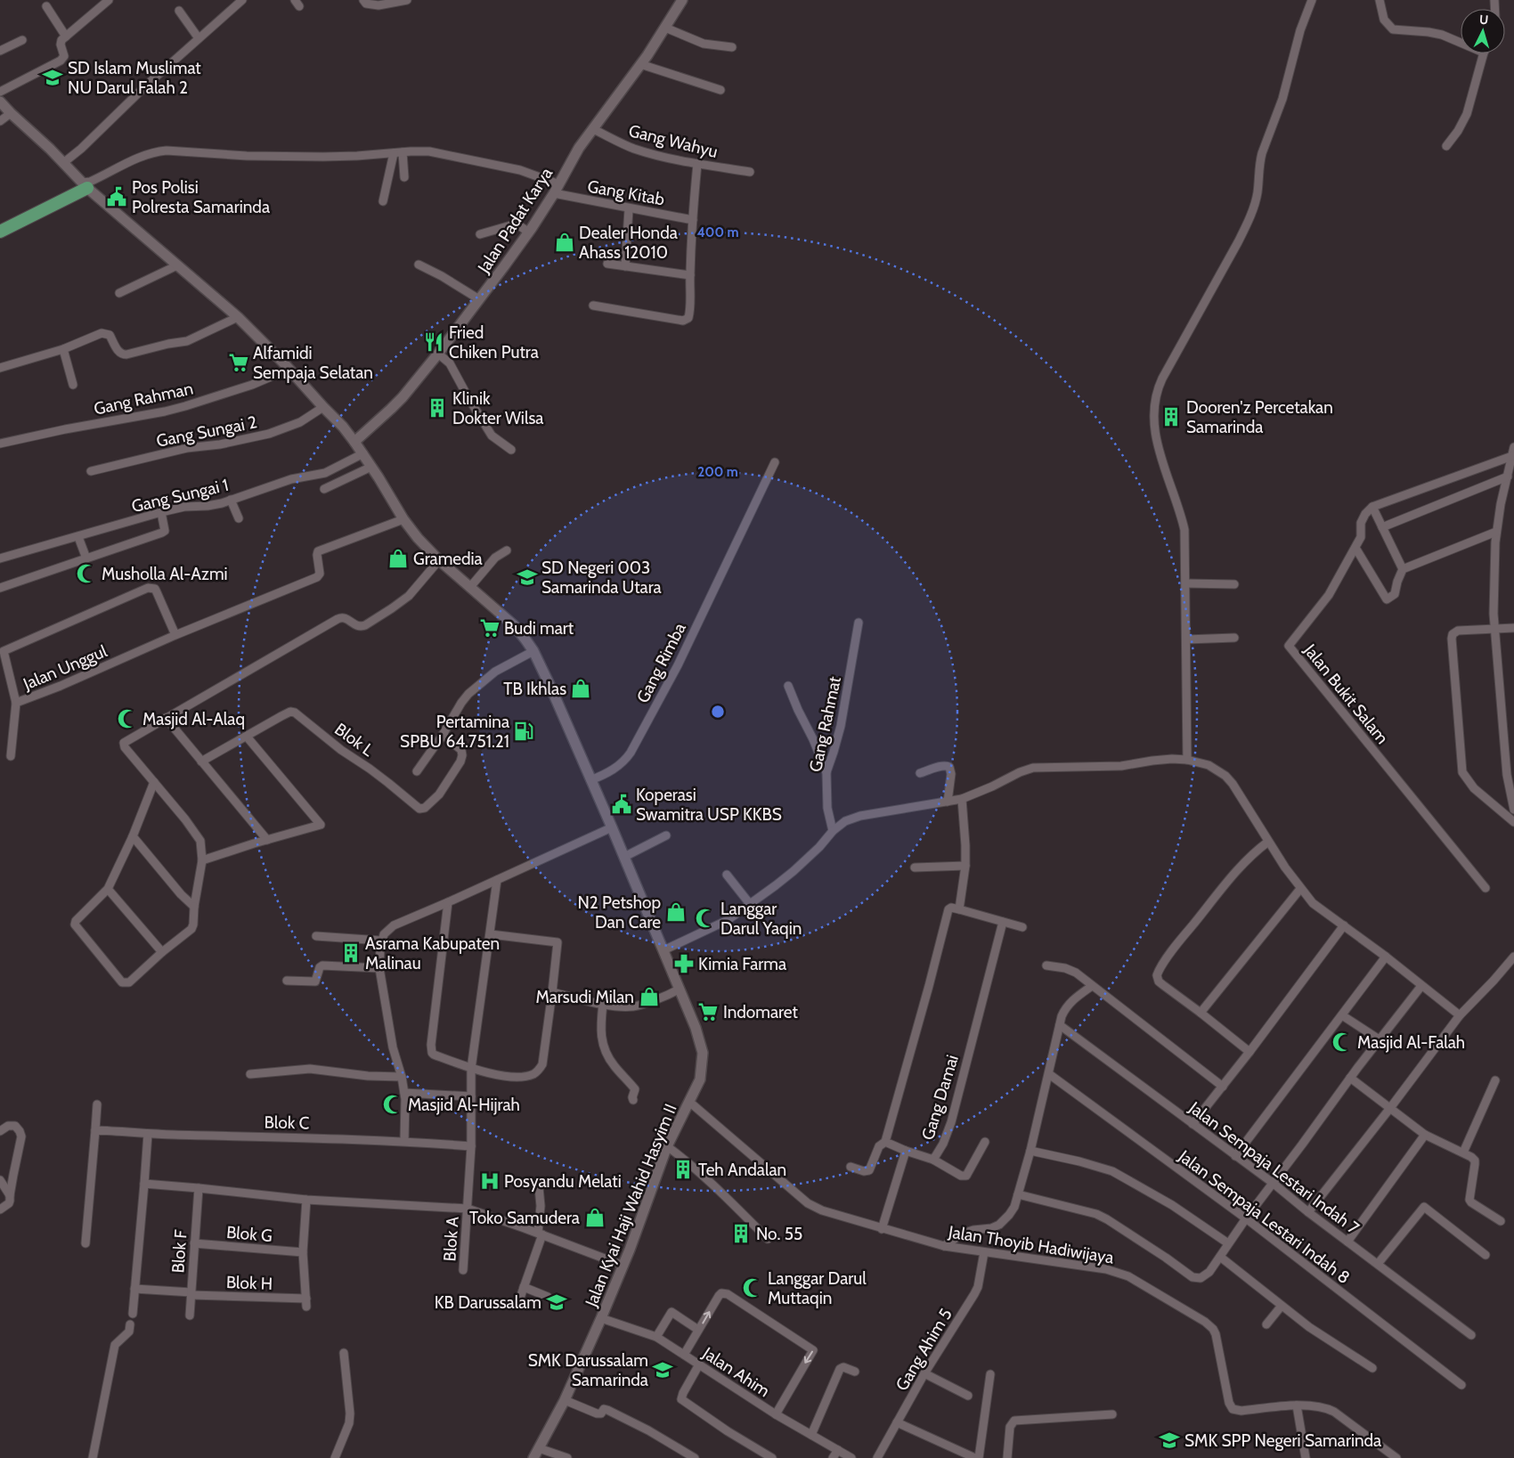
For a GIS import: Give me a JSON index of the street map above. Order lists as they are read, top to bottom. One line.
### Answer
{"streets":{"street":["Gang Wahyu","Gang Kitab","Jalan Padat Karya","Gang Rahman","Gang Sungai 2","Gang Sungai 1","Gang Rimba","Jalan Unggul","Jalan Bukit Salam","Gang Rahmat","Blok L","Gang Damai","Blok C","Jalan Sempaja Lestari Indah 7","Jalan Kyai Haji Wahid Hasyim II","Jalan Sempaja Lestari Indah 8","Blok G","Blok A","Jalan Thoyib Hadiwijaya","Blok F","Blok H","Gang Ahim 5","Jalan Ahim"]},"crossings":[["Gang Wahyu","Jalan Padat Karya"],["Gang Kitab","Jalan Padat Karya"],["Jalan Padat Karya","Jalan Kyai Haji Wahid Hasyim II"],["Gang Rahman","Jalan Kyai Haji Wahid Hasyim II"],["Gang Sungai 2","Jalan Kyai Haji Wahid Hasyim II"],["Gang Sungai 1","Jalan Kyai Haji Wahid Hasyim II"],["Gang Rimba","Jalan Kyai Haji Wahid Hasyim II"],["Jalan Unggul","Jalan Kyai Haji Wahid Hasyim II"],["Blok C","Blok A"],["Jalan Kyai Haji Wahid Hasyim II","Jalan Thoyib Hadiwijaya"],["Jalan Kyai Haji Wahid Hasyim II","Jalan Ahim"],["Blok G","Blok F"],["Blok G","Blok H"],["Jalan Thoyib Hadiwijaya","Gang Ahim 5"],["Blok F","Blok H"]],"places":{"school or university":["SD Islam Muslimat NU Darul Falah 2","SD Negeri 003 Samarinda Utara","KB Darussalam","SMK Darussalam Samarinda","SMK SPP Negeri Samarinda"],"public building":["Pos Polisi Polresta Samarinda","Koperasi Swamitra USP KKBS"],"shop":["Dealer Honda Ahass 12010","Gramedia","TB Ikhlas","N2 Petshop Dan Care","Marsudi Milan","Toko Samudera"],"restaurant":["Fried Chiken Putra"],"supermarket":["Alfamidi Sempaja Selatan","Budi mart","Indomaret"],"building":["Klinik Dokter Wilsa","Dooren'z Percetakan Samarinda","Asrama Kabupaten Malinau","Teh Andalan","No. 55"],"mosque":["Musholla Al-Azmi","Masjid Al-Alaq","Langgar Darul Yaqin","Masjid Al-Falah","Masjid Al-Hijrah","Langgar Darul Muttaqin"],"fuel station":["Pertamina SPBU 64.751.21"],"pharmacy":["Kimia Farma"],"hospital":["Posyandu Melati"]},"north":"top","rings":["400 m","200 m"]}
